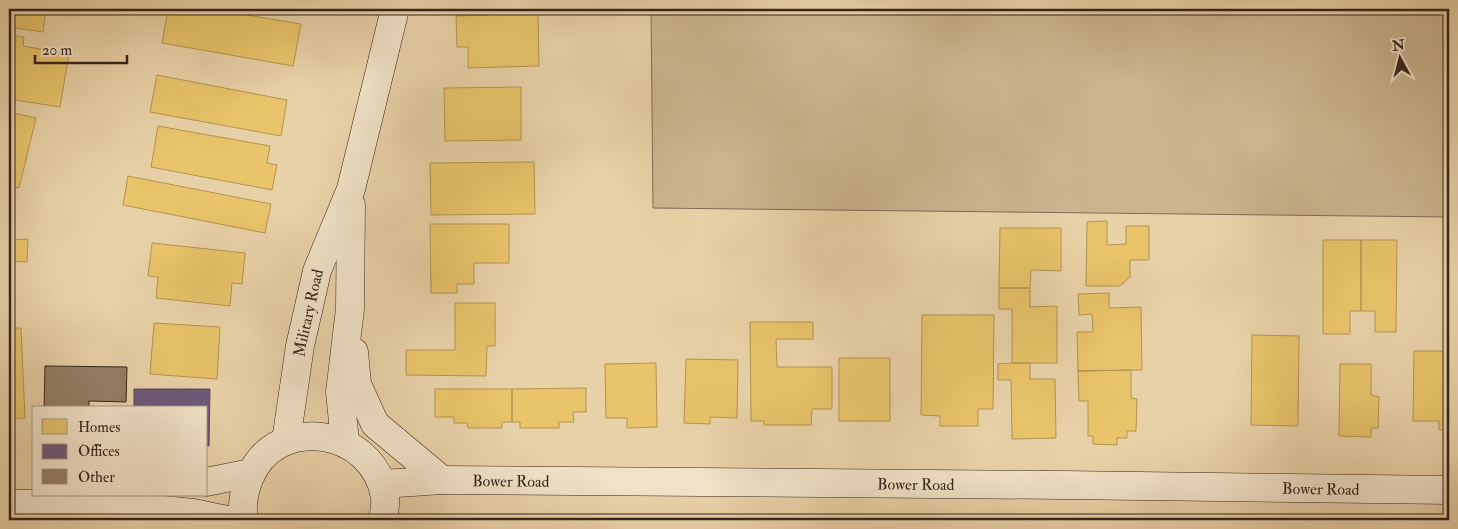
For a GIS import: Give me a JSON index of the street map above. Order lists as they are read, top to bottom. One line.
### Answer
{"streets":{"main road":["Military Road","Bower Road"]},"legend":["Homes","Offices","Other"],"scale_bar":"20 m","north":"top"}
